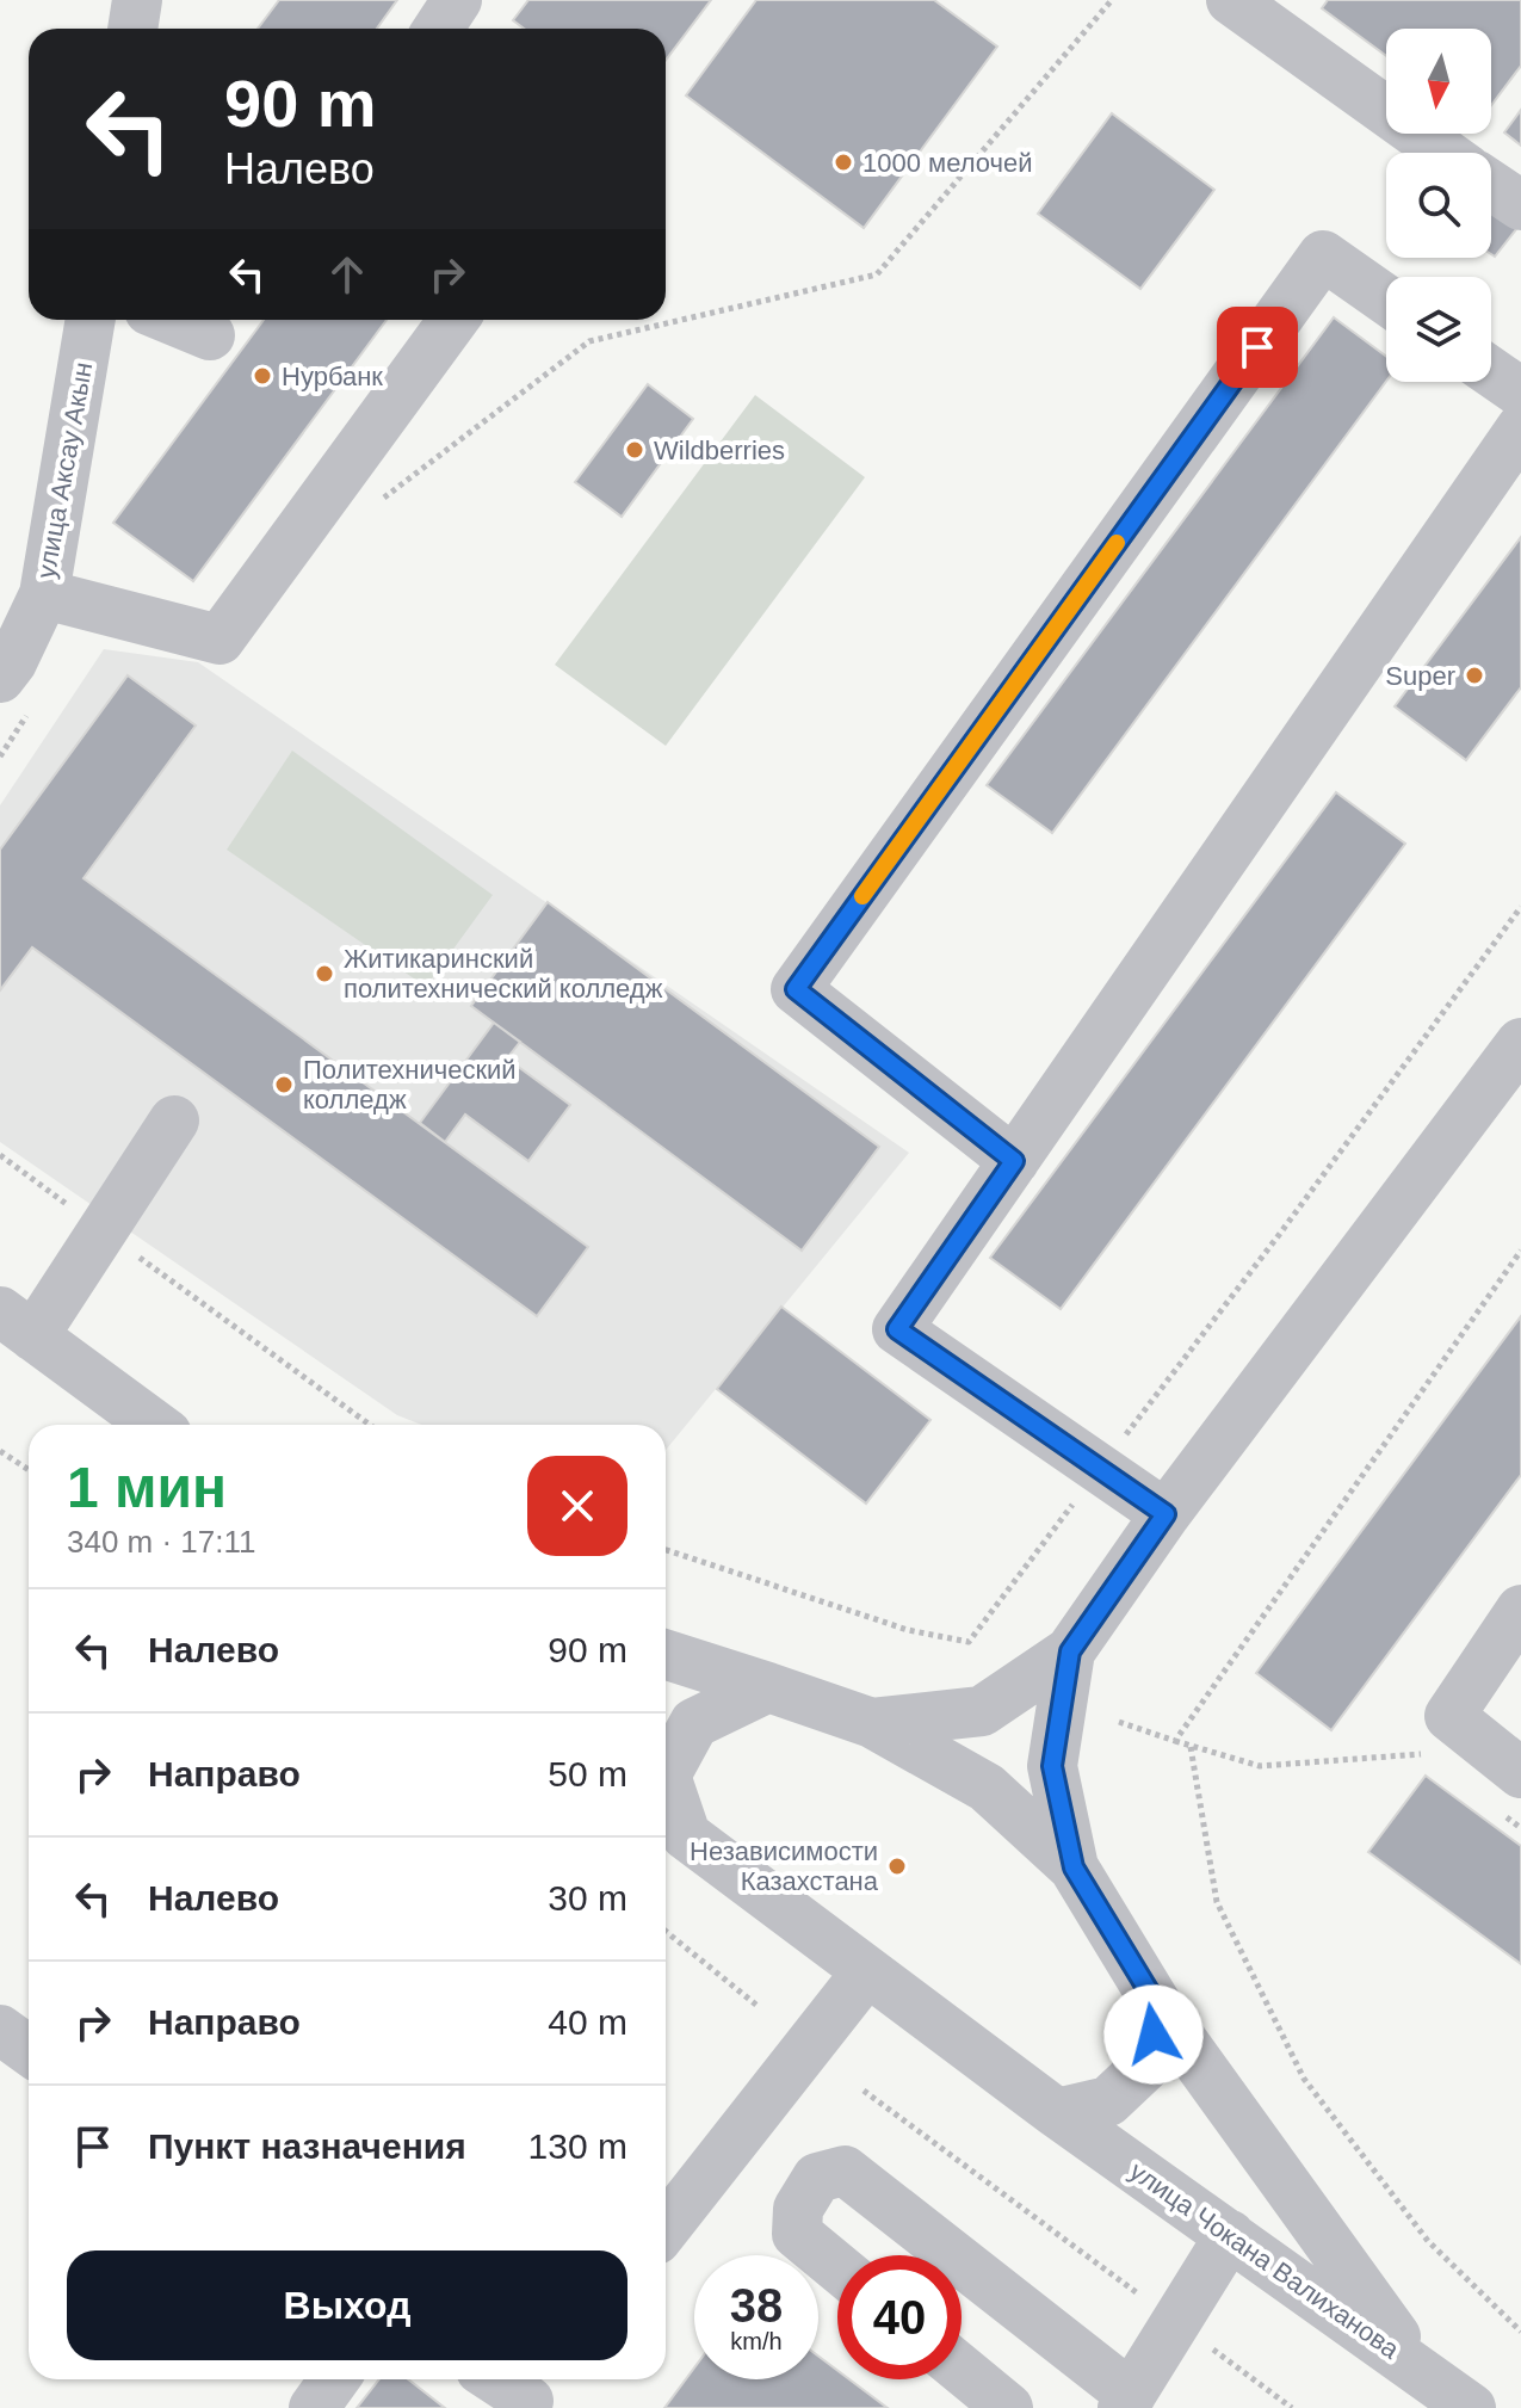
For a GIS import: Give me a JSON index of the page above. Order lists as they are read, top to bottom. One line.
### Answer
{"streets":{"street":["улица Аксау Акын","улица Чокана Валиханова"]},"places":["1000 мелочей","Нурбанк","Wildberries","Super","Житикаринский политехнический колледж","Политехнический колледж","Независимости Казахстана"],"north":"bottom","page":{"turn":["90 m","Налево"],"heading":["1 мин","340 m · 17:11"],"list":[{"name":"Налево","value":"90 m"},{"name":"Направо","value":"50 m"},{"name":"Налево","value":"30 m"},{"name":"Направо","value":"40 m"},{"name":"Пункт назначения","value":"130 m"}],"buttons":"Выход","speed":"38 km/h","limit":"40"}}
